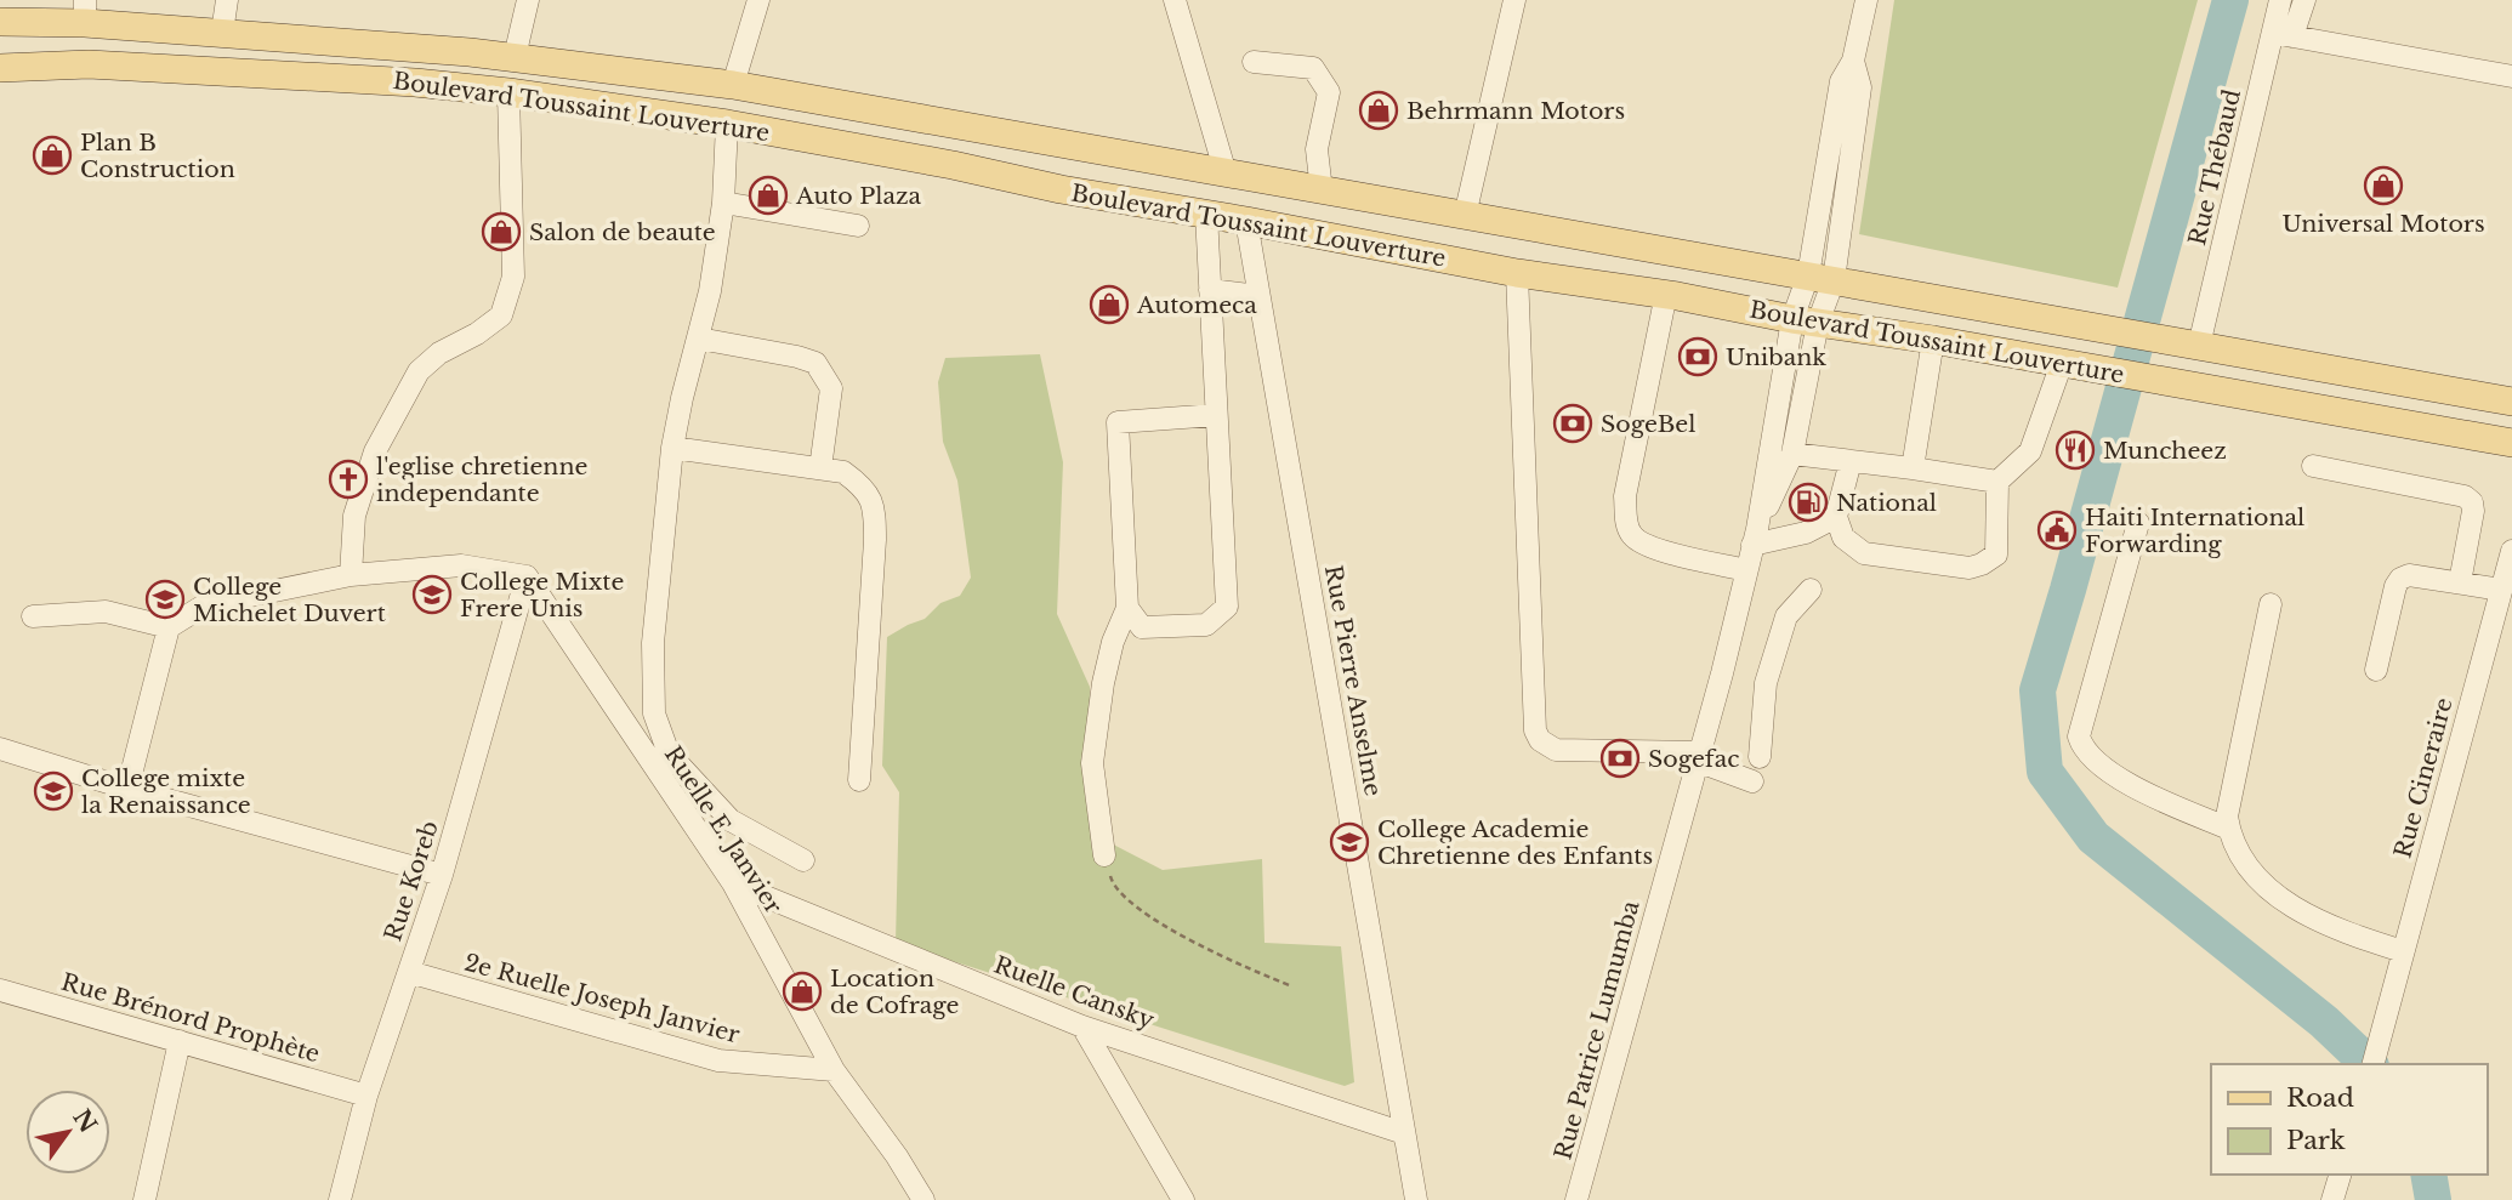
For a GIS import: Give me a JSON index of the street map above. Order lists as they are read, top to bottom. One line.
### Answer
{"streets":{"main road":["Boulevard Toussaint Louverture"],"street":["Rue Thébaud","Rue Pierre Anselme","Rue Cineraire","Ruelle E. Janvier","Rue Koreb","Ruelle Cansky","2e Ruelle Joseph Janvier","Rue Brénord Prophète","Rue Patrice Lumumba"]},"crossings":[["Boulevard Toussaint Louverture","Rue Thébaud"],["Boulevard Toussaint Louverture","Rue Pierre Anselme"],["Boulevard Toussaint Louverture","Rue Patrice Lumumba"],["Rue Pierre Anselme","Ruelle Cansky"],["Ruelle E. Janvier","Rue Koreb"],["Ruelle E. Janvier","Ruelle Cansky"],["Ruelle E. Janvier","2e Ruelle Joseph Janvier"],["Rue Koreb","2e Ruelle Joseph Janvier"],["Rue Koreb","Rue Brénord Prophète"]],"places":{"shop":["Behrmann Motors","Plan B Construction","Universal Motors","Auto Plaza","Salon de beaute","Automeca","Location de Cofrage"],"bank":["Unibank","SogeBel","Sogefac"],"restaurant":["Muncheez"],"church":["l'eglise chretienne independante"],"fuel station":["National"],"public building":["Haiti International Forwarding"],"school or university":["College Mixte Frere Unis","College Michelet Duvert","College mixte la Renaissance","College Academie Chretienne des Enfants"]},"legend":["Road","Park"],"north":"top right"}
